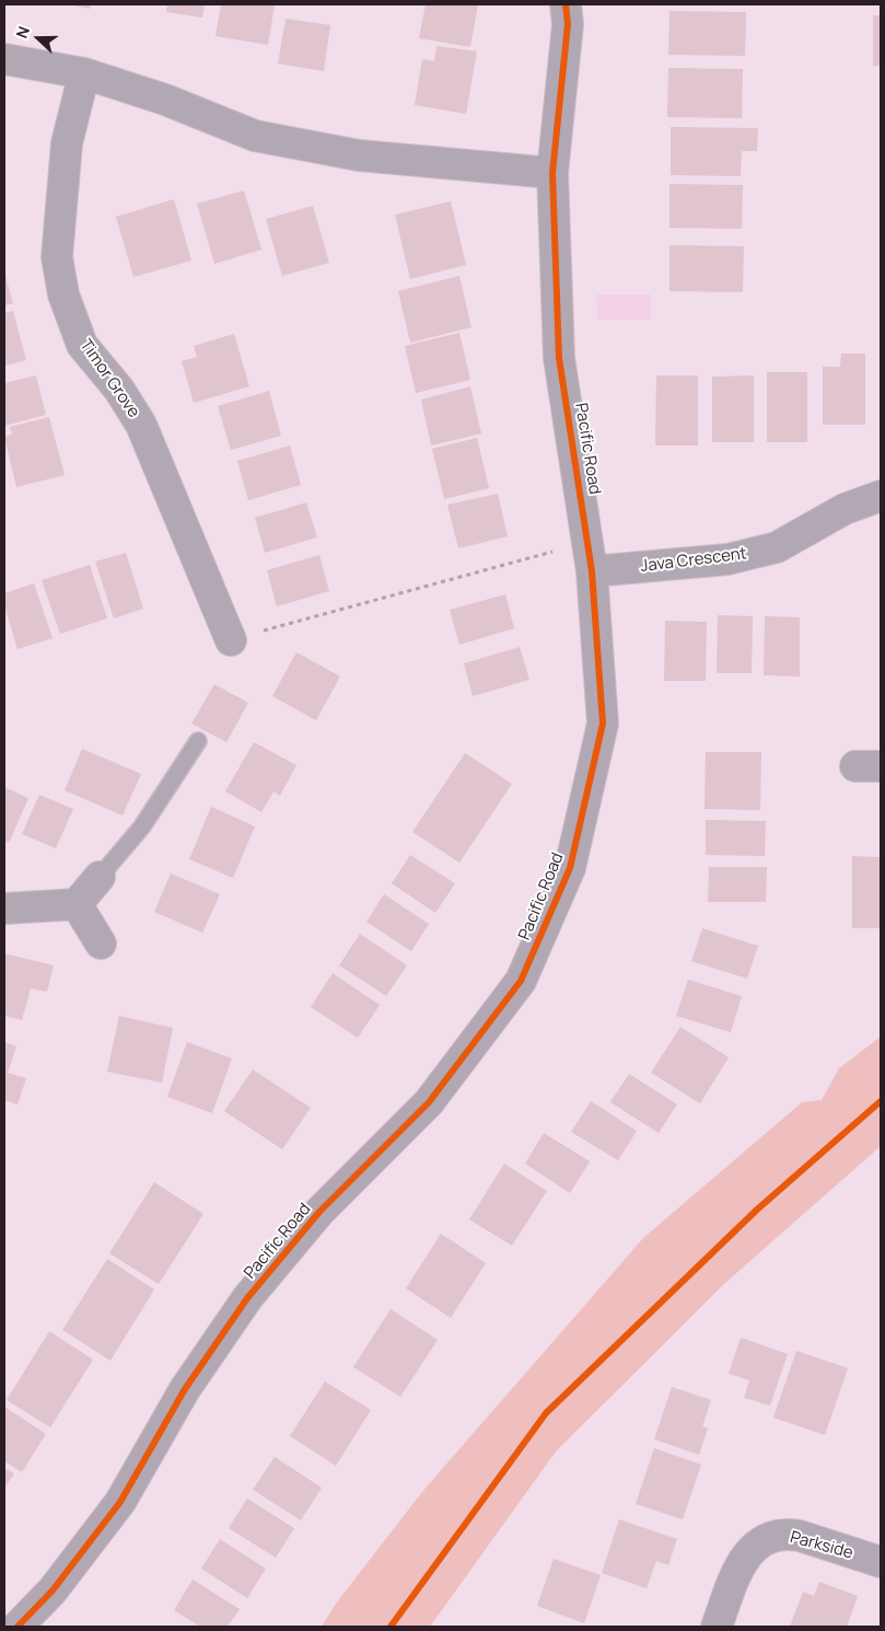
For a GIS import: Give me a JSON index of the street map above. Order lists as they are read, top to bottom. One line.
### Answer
{"streets":{"street":["Timor Grove","Pacific Road","Java Crescent","Parkside"]},"crossings":[["Pacific Road","Java Crescent"]],"north":"left"}
